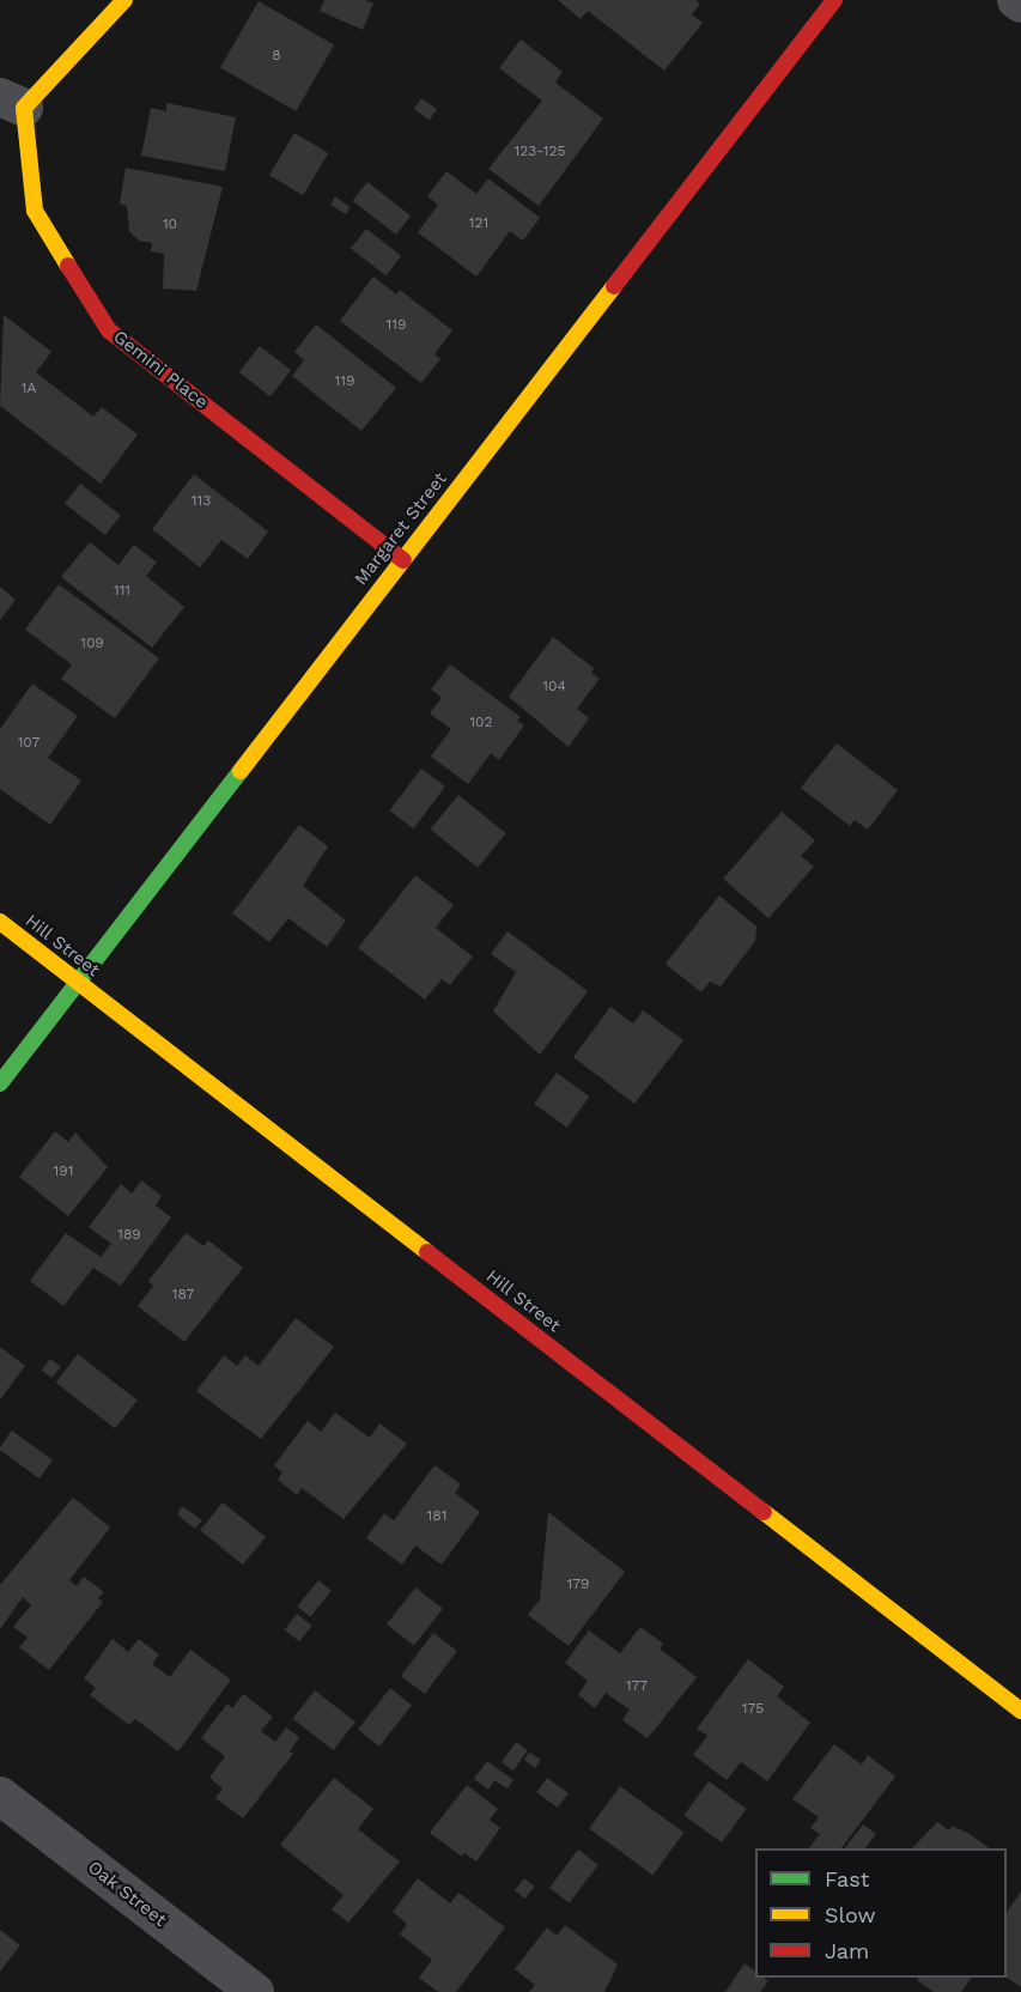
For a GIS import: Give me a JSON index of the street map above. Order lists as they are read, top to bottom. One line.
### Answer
{"streets":{"street":["Gemini Place","Margaret Street","Hill Street","Oak Street"]},"crossings":[["Gemini Place","Margaret Street"],["Margaret Street","Hill Street"]],"house_numbers":["8","123-125","121","10","119","119","1A","113","111","109","104","102","107","191","189","187","181","179","177","175"],"legend":["Fast","Slow","Jam"]}
